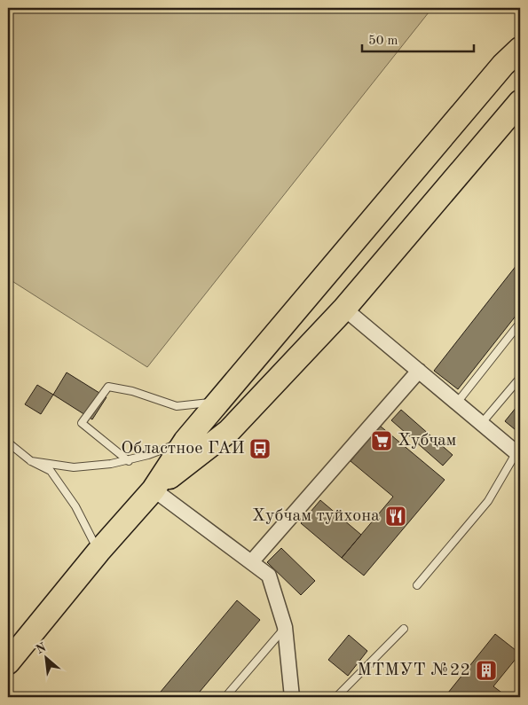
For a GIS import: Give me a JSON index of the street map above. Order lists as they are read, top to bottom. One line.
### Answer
{"places":{"supermarket":["Хубҷам"],"bus stop":["Областное ГАИ"],"restaurant":["Хубчам туйхона"],"building":["МТМУТ №22"]},"scale_bar":"50 m","north":"top left"}
